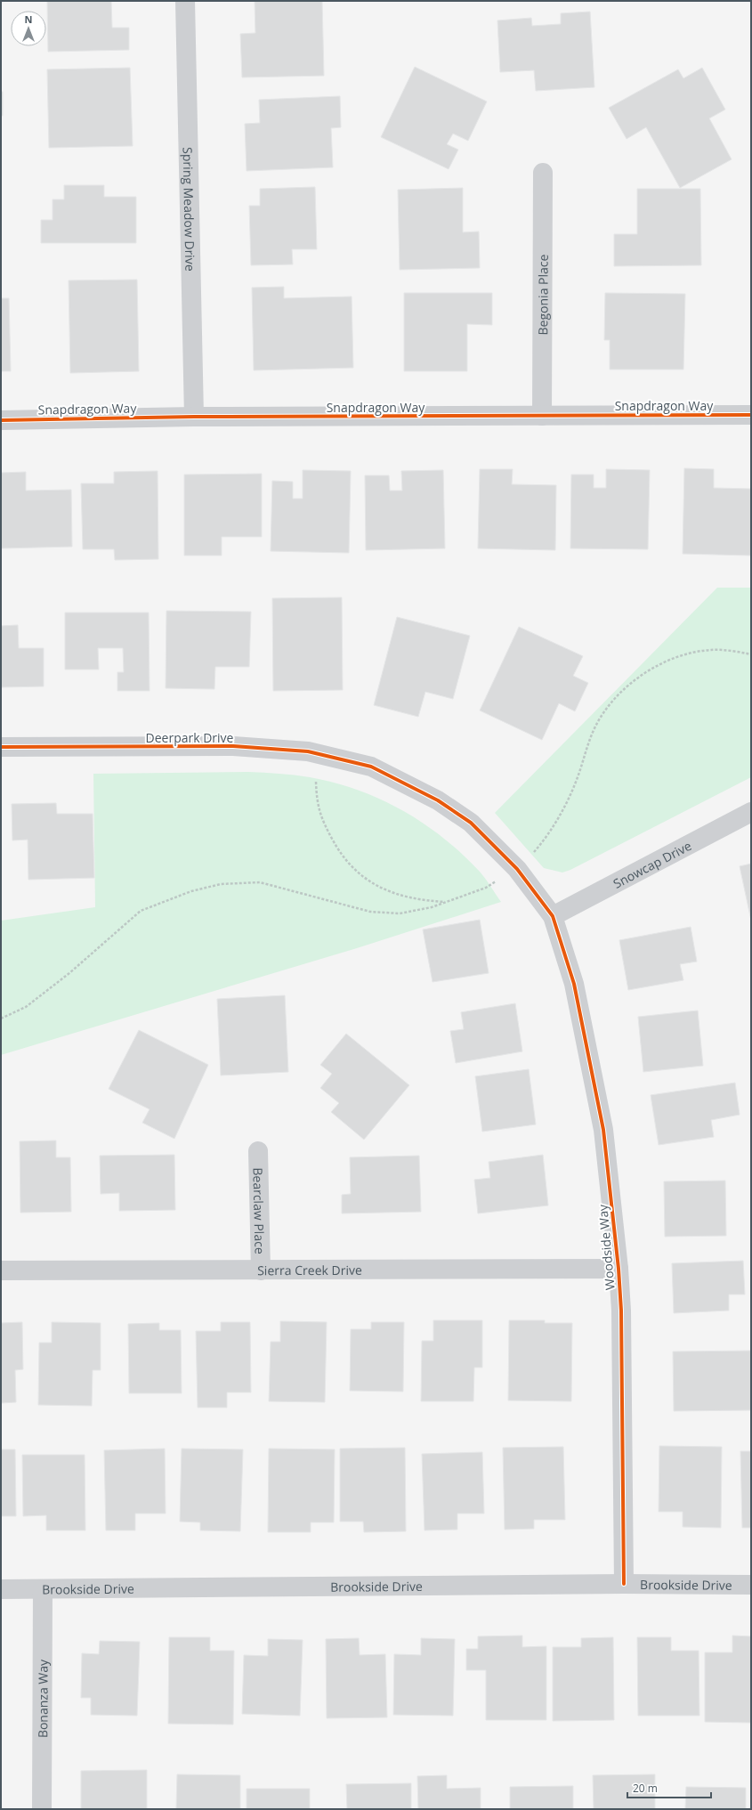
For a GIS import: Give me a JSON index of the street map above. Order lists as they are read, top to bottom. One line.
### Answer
{"streets":{"street":["Spring Meadow Drive","Begonia Place","Snapdragon Way","Deerpark Drive","Snowcap Drive","Bearclaw Place","Woodside Way","Sierra Creek Drive","Brookside Drive","Bonanza Way"]},"crossings":[["Spring Meadow Drive","Snapdragon Way"],["Begonia Place","Snapdragon Way"],["Deerpark Drive","Snowcap Drive"],["Deerpark Drive","Woodside Way"],["Snowcap Drive","Woodside Way"],["Bearclaw Place","Sierra Creek Drive"],["Woodside Way","Sierra Creek Drive"],["Woodside Way","Brookside Drive"],["Brookside Drive","Bonanza Way"]],"scale_bar":"20 m","north":"top"}
